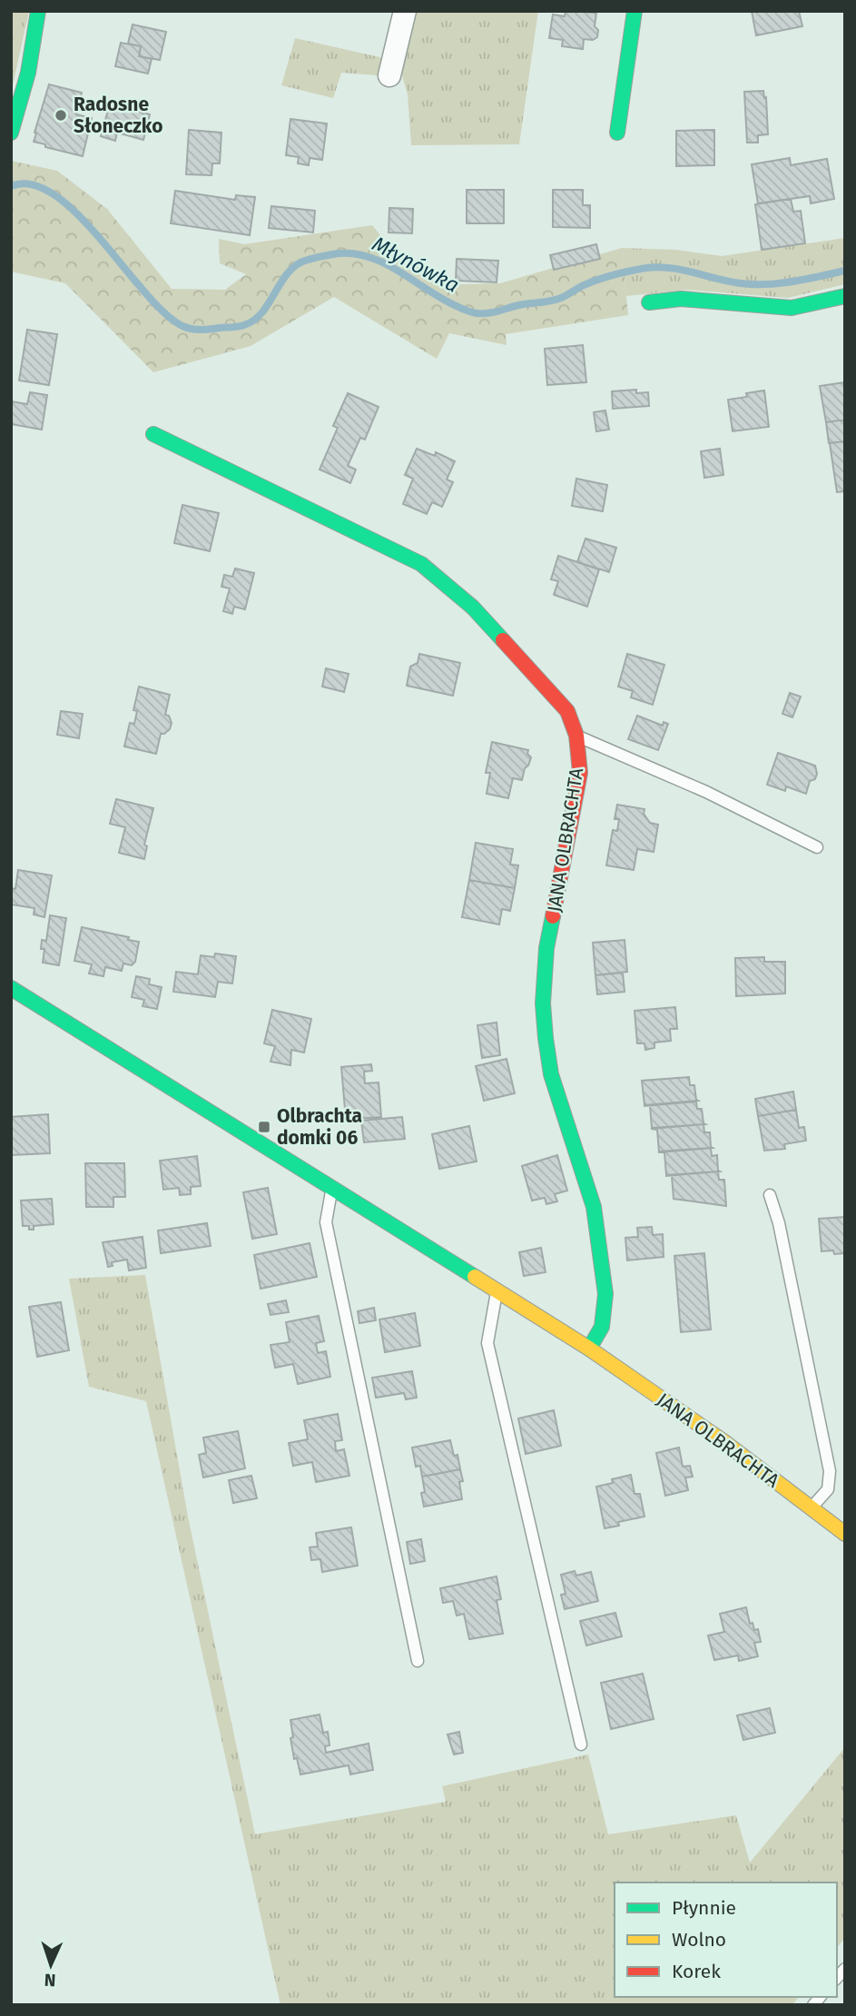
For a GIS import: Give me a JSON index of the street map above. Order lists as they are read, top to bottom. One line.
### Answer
{"streets":{"street":["JANA OLBRACHTA"]},"water":["Młynówka"],"places":{"other":["Radosne Słoneczko"],"transit":["Olbrachta domki 06"]},"legend":["Płynnie","Wolno","Korek"],"north":"bottom"}
